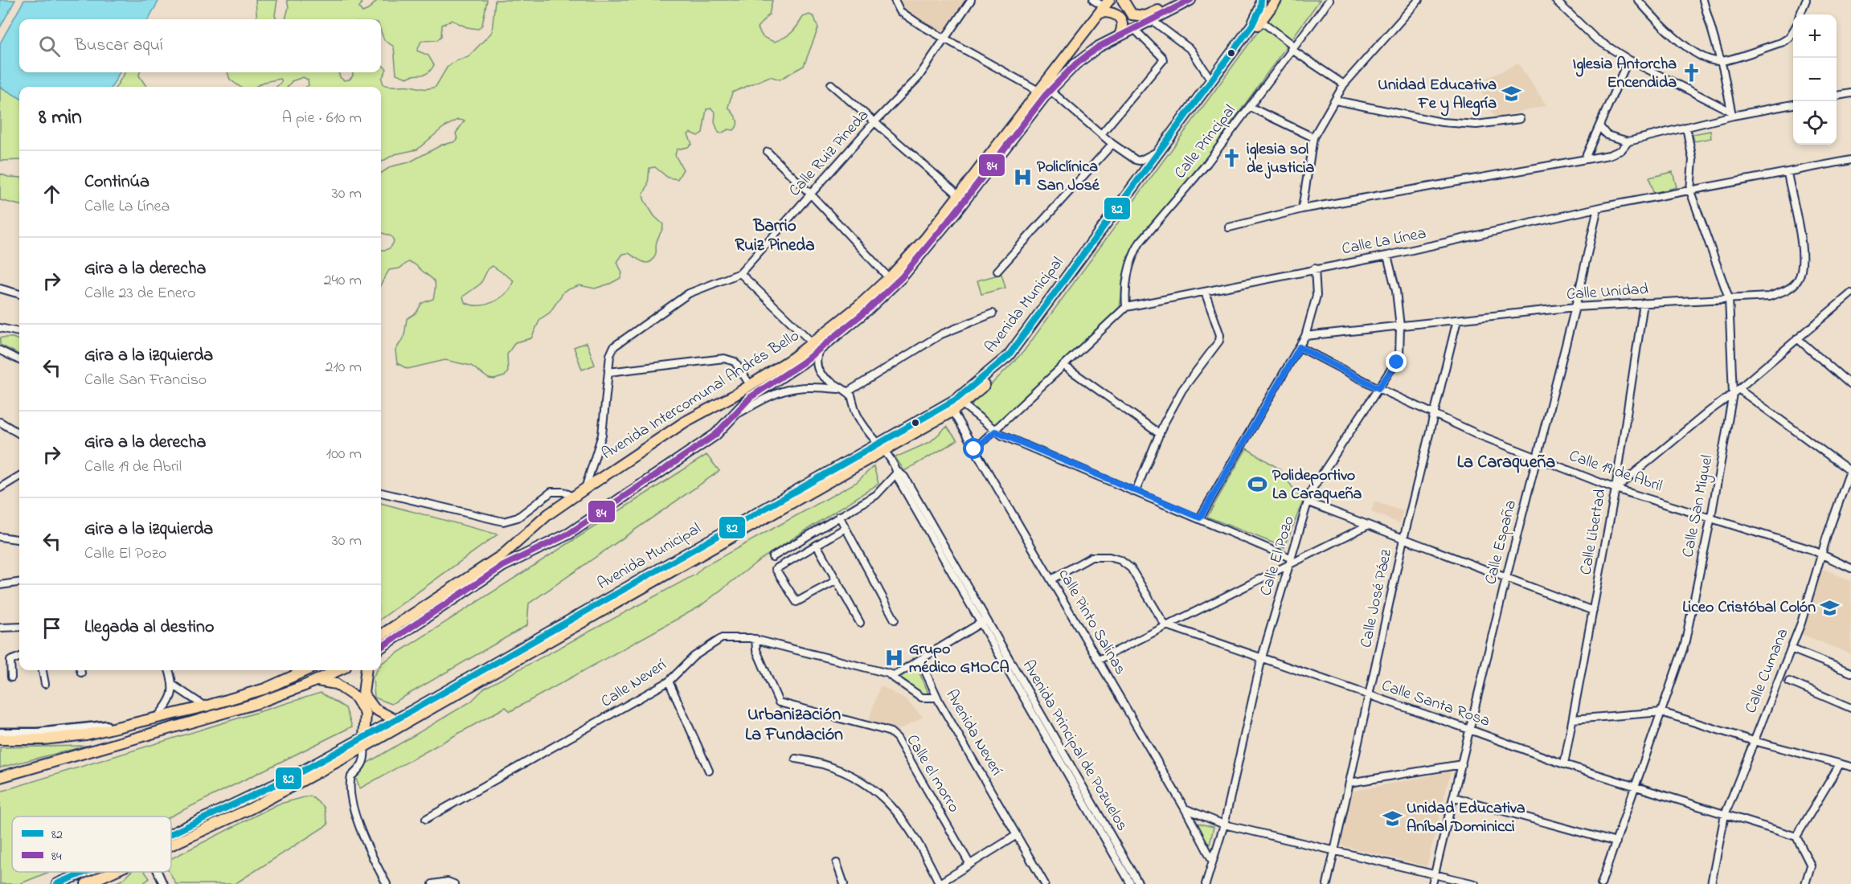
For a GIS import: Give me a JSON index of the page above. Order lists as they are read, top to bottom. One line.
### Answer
{"streets":{"highway":["Avenida Municipal","Avenida Intercomunal Andrés Bello"],"street":["Calle Principal","Calle Ruiz Pineda","Calle La Línea","Calle Unidad","Calle 19 de Abril","Calle San Miguel","Calle Libertad","Calle España","Calle El Pozo","Calle José Páez","calle Pinto Salinas","Calle Cumana","Calle Neverí","Calle Santa Rosa","Avenida Neverí","Avenida Principal de Pozuelos","Calle el morro"]},"crossings":[["Calle Principal","Calle La Línea"],["Calle Ruiz Pineda","Avenida Intercomunal Andrés Bello"],["Calle La Línea","Calle Unidad"],["Calle La Línea","Calle San Miguel"],["Calle La Línea","Calle España"],["Calle La Línea","Calle El Pozo"],["Calle Unidad","Calle San Miguel"],["Calle Unidad","Calle Libertad"],["Calle Unidad","Calle España"],["Calle Unidad","Calle El Pozo"],["Calle Unidad","Calle José Páez"],["Avenida Municipal","calle Pinto Salinas"],["Avenida Municipal","Avenida Principal de Pozuelos"],["Calle 19 de Abril","Calle San Miguel"],["Calle 19 de Abril","Calle Libertad"],["Calle 19 de Abril","Calle España"],["Calle 19 de Abril","Calle El Pozo"],["Calle 19 de Abril","Calle José Páez"],["Calle 19 de Abril","Calle Cumana"],["Calle San Miguel","Calle Santa Rosa"],["Calle Libertad","Calle Santa Rosa"],["Calle España","Calle Santa Rosa"],["Calle El Pozo","calle Pinto Salinas"],["Calle El Pozo","Calle Santa Rosa"],["Calle José Páez","Calle Santa Rosa"],["Calle Cumana","Calle Santa Rosa"],["Calle Neverí","Avenida Neverí"],["Calle Neverí","Calle el morro"]],"districts":["Barrio Ruiz Pineda","La Caraqueña","Urbanización La Fundación"],"places":{"church":["Iglesia Antorcha Encendida","iglesia sol de justicia"],"school or university":["Unidad Educativa Fe y Alegría","Liceo Cristóbal Colón","Unidad Educativa Aníbal Dominicci"],"hospital":["Policlínica San José","Grupo médico GMOCA"],"sports":["Polideportivo La Caraqueña"]},"lines":["transit line 82","transit line 84"],"legend":["82","84"],"page":{"map_buttons":["+","−"],"search":"Buscar aquí","heading":["8 min","A pie · 610 m"],"list":[["Continúa","Calle La Línea","30 m"],["Gira a la derecha","Calle 23 de Enero","240 m"],["Gira a la izquierda","Calle San Franciso","210 m"],["Gira a la derecha","Calle 19 de Abril","100 m"],["Gira a la izquierda","Calle El Pozo","30 m"],"Llegada al destino"]}}
